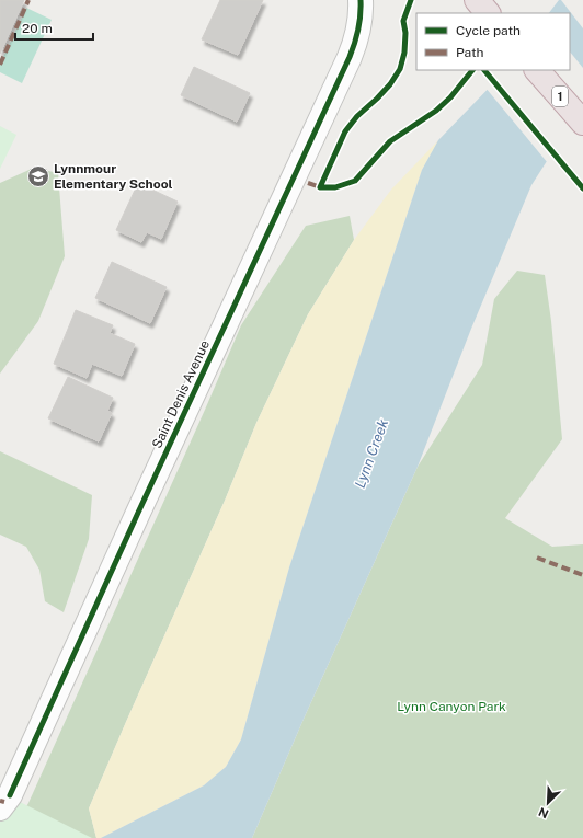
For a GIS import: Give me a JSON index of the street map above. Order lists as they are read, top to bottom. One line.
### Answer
{"streets":{"highway":["1"],"street":["Saint Denis Avenue"]},"water":["Lynn Creek"],"parks":["Lynn Canyon Park"],"places":{"school or university":["Lynnmour Elementary School"]},"legend":["Cycle path","Path"],"scale_bar":"20 m","north":"bottom left"}
